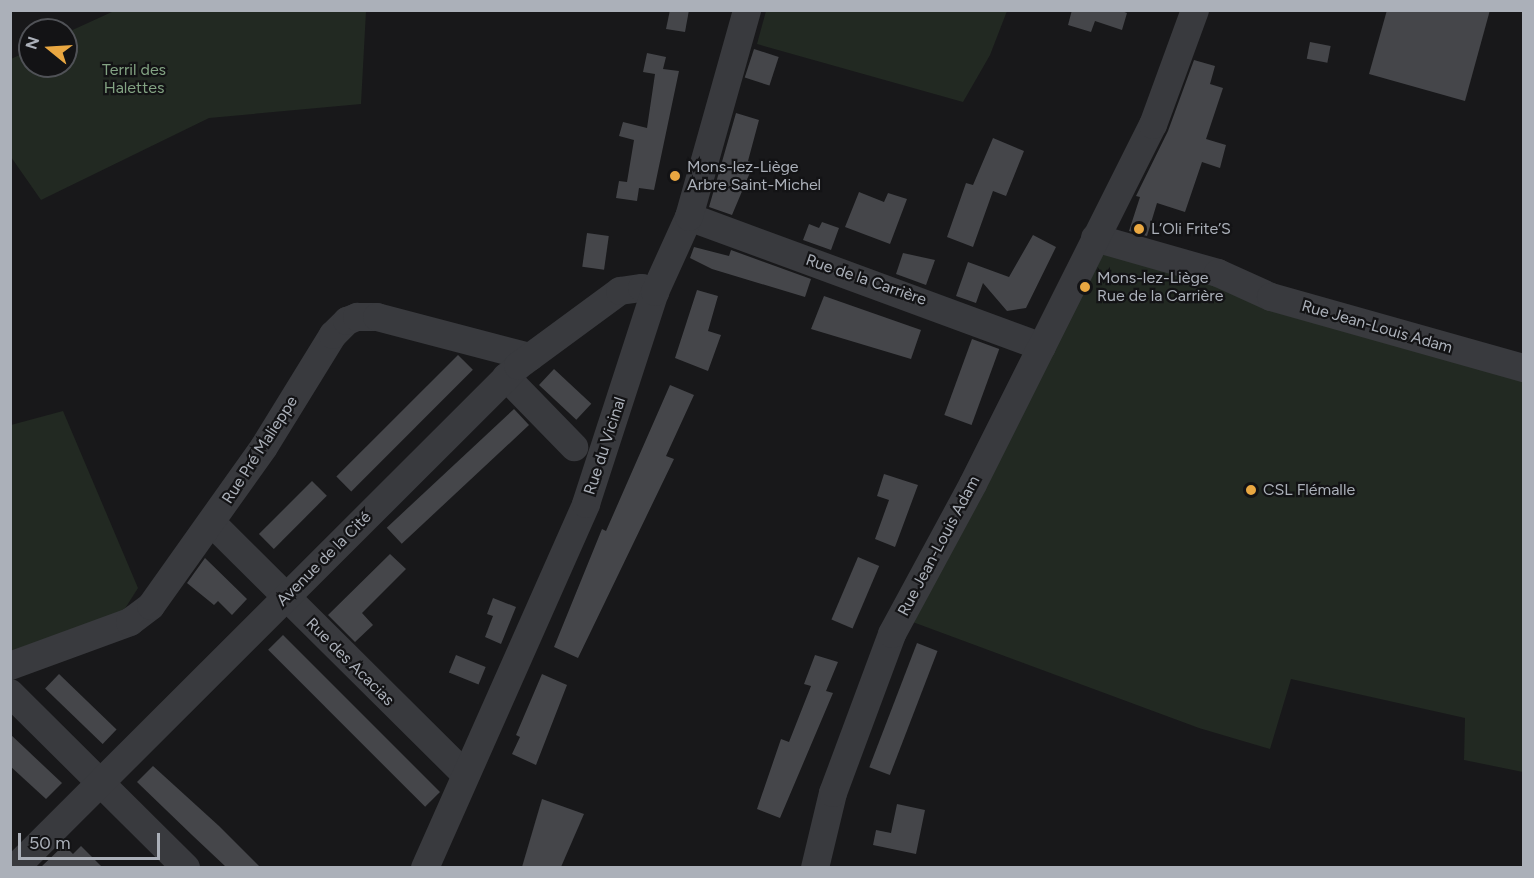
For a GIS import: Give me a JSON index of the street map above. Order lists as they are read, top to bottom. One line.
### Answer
{"streets":{"street":["Rue de la Carrière","Rue Jean-Louis Adam","Rue du Vicinal","Rue Pré Malieppe","Avenue de la Cité","Rue des Acacias"]},"crossings":[["Rue de la Carrière","Rue Jean-Louis Adam"],["Rue de la Carrière","Rue du Vicinal"],["Rue du Vicinal","Avenue de la Cité"],["Rue du Vicinal","Rue des Acacias"],["Rue Pré Malieppe","Avenue de la Cité"],["Rue Pré Malieppe","Rue des Acacias"],["Avenue de la Cité","Rue des Acacias"]],"parks":["Terril des Halettes"],"places":["Mons-lez-Liège Arbre Saint-Michel","L’Oli Frite’S","Mons-lez-Liège Rue de la Carrière","CSL Flémalle"],"scale_bar":"50 m","north":"left"}
